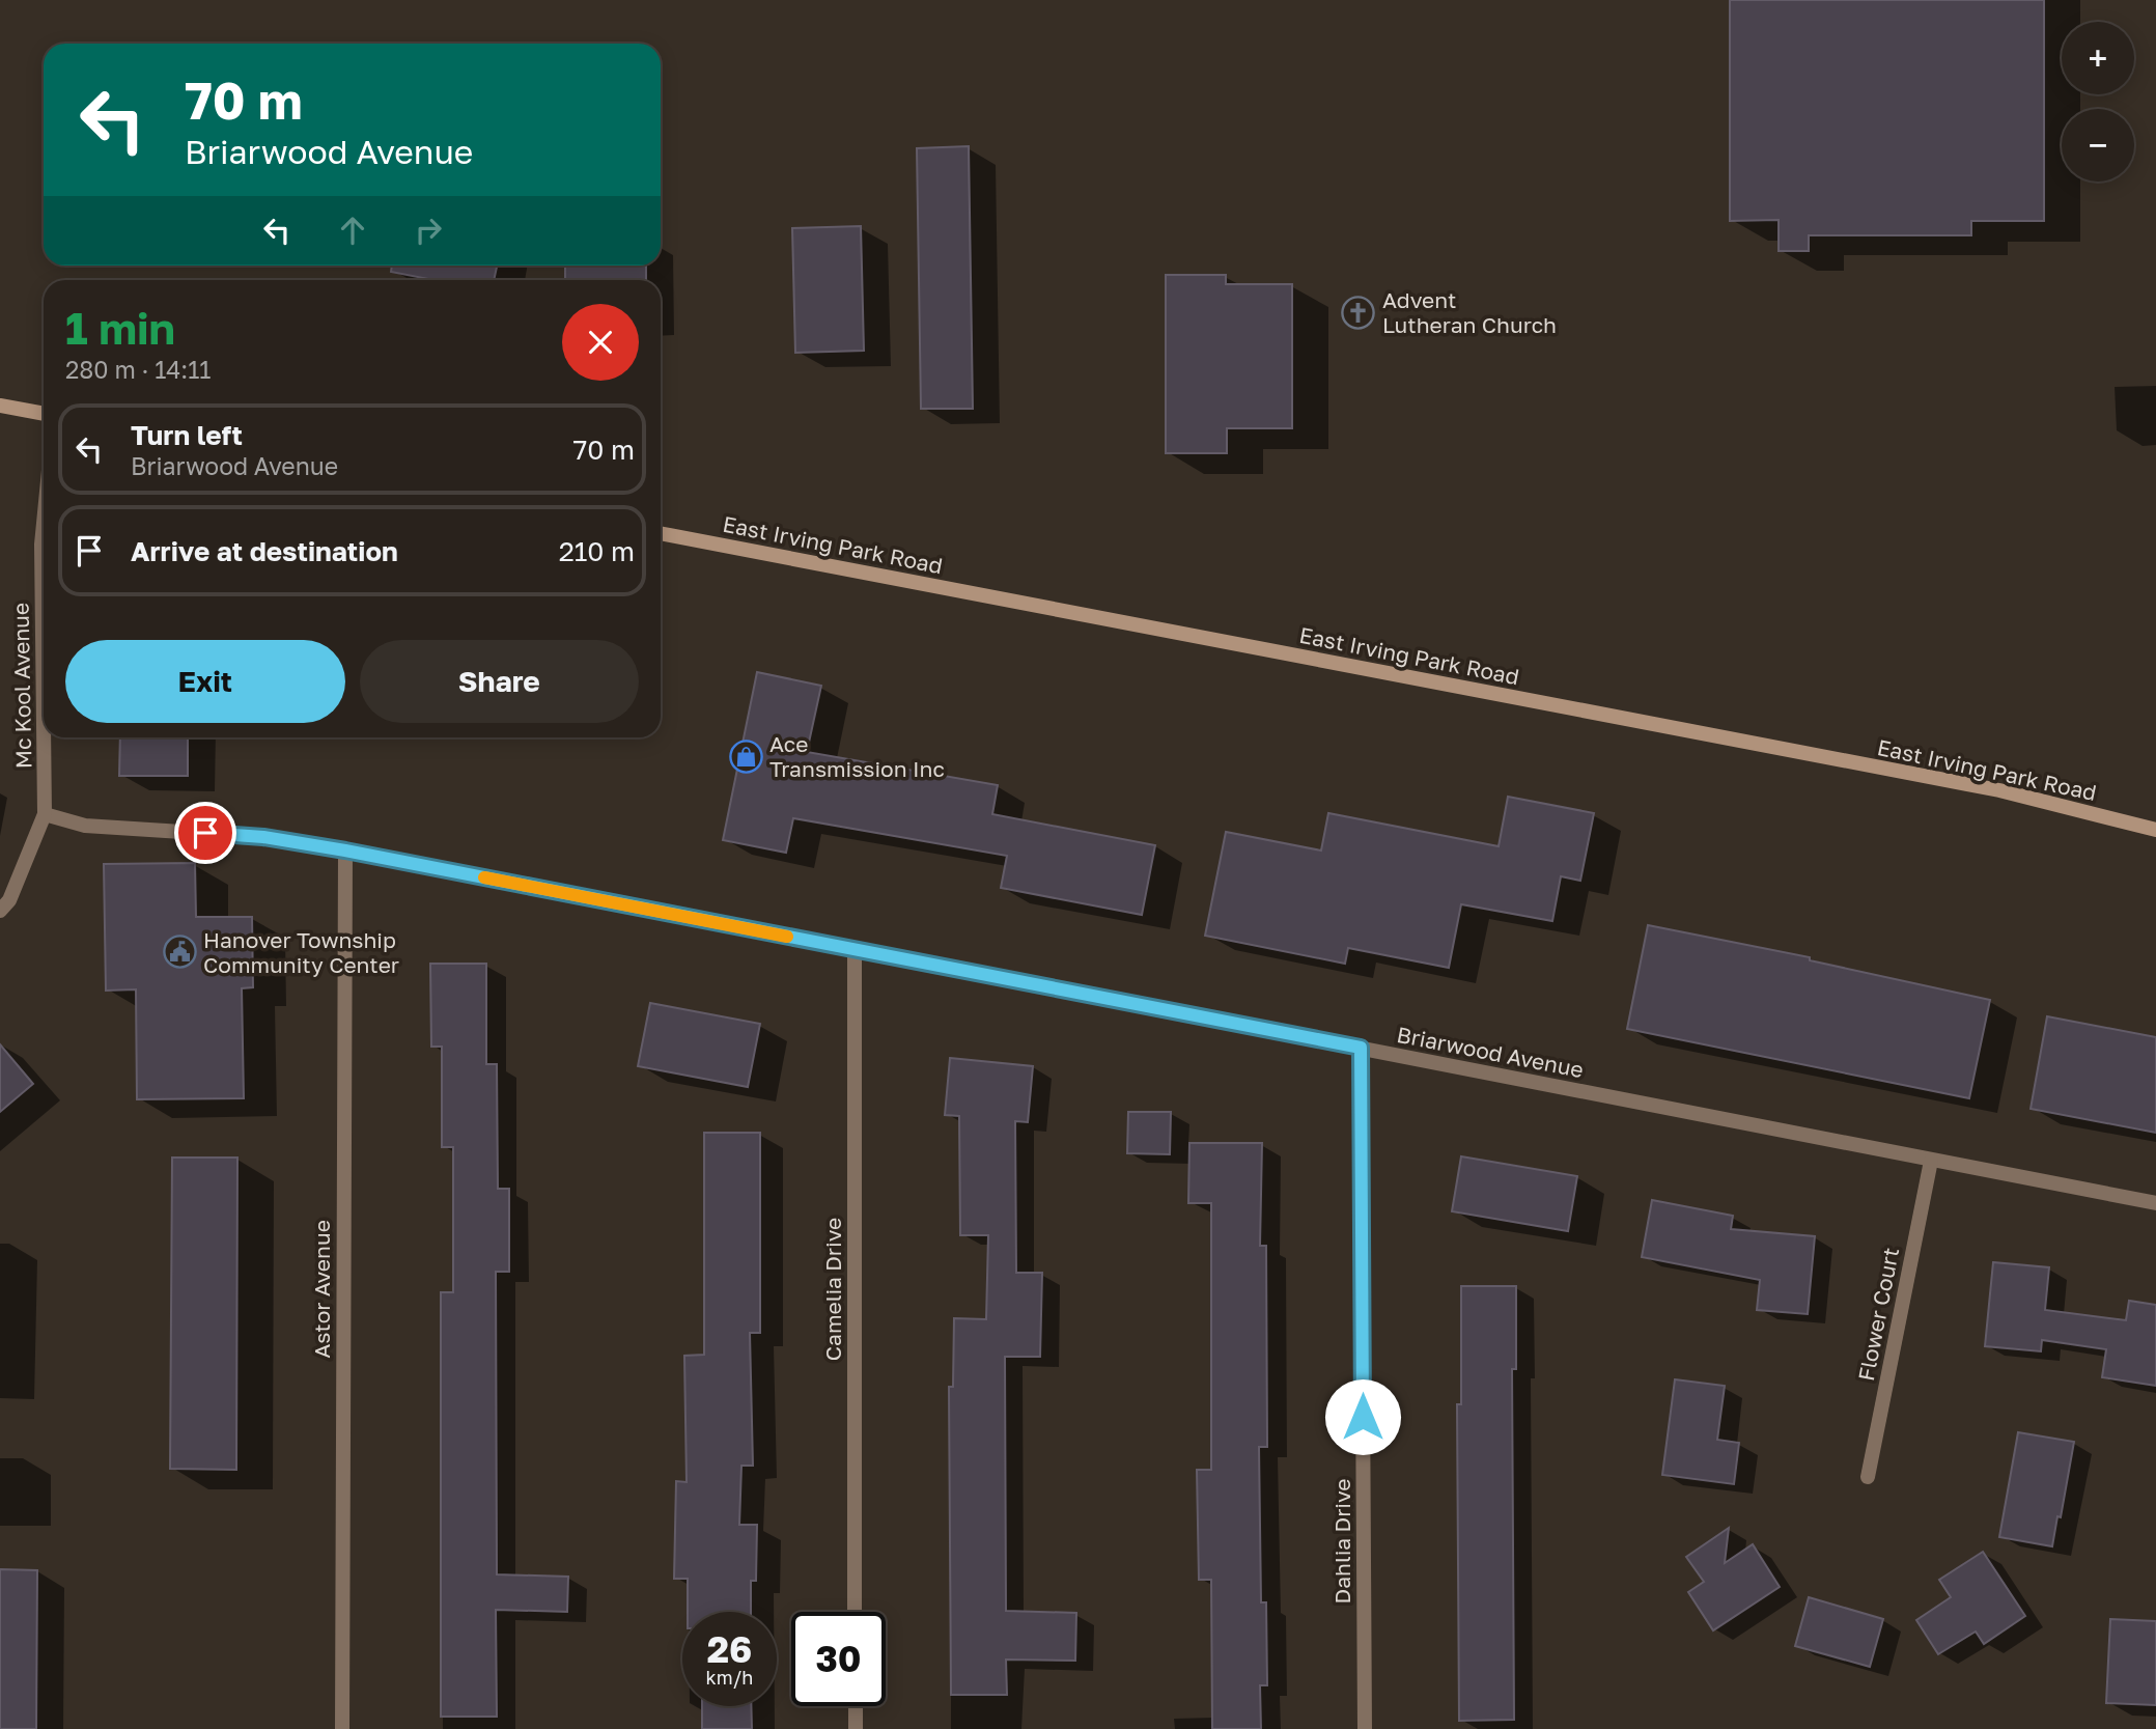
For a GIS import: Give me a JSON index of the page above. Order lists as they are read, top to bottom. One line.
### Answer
{"streets":{"main road":["East Irving Park Road"],"street":["Mc Kool Avenue","Briarwood Avenue","Astor Avenue","Camelia Drive","Flower Court","Dahlia Drive"]},"crossings":[["Mc Kool Avenue","Briarwood Avenue"],["Briarwood Avenue","Astor Avenue"],["Briarwood Avenue","Camelia Drive"],["Briarwood Avenue","Flower Court"],["Briarwood Avenue","Dahlia Drive"]],"places":{"church":["Advent Lutheran Church"],"shop":["Ace Transmission Inc"],"public building":["Hanover Township Community Center"]},"page":{"map_buttons":["+","−"],"turn":["70 m","Briarwood Avenue"],"heading":["1 min","280 m · 14:11"],"list":[{"name":"Turn left","note":"Briarwood Avenue","value":"70 m"},{"name":"Arrive at destination","value":"210 m"}],"buttons":["Exit","Share"],"speed":"26 km/h","limit":"30"}}
